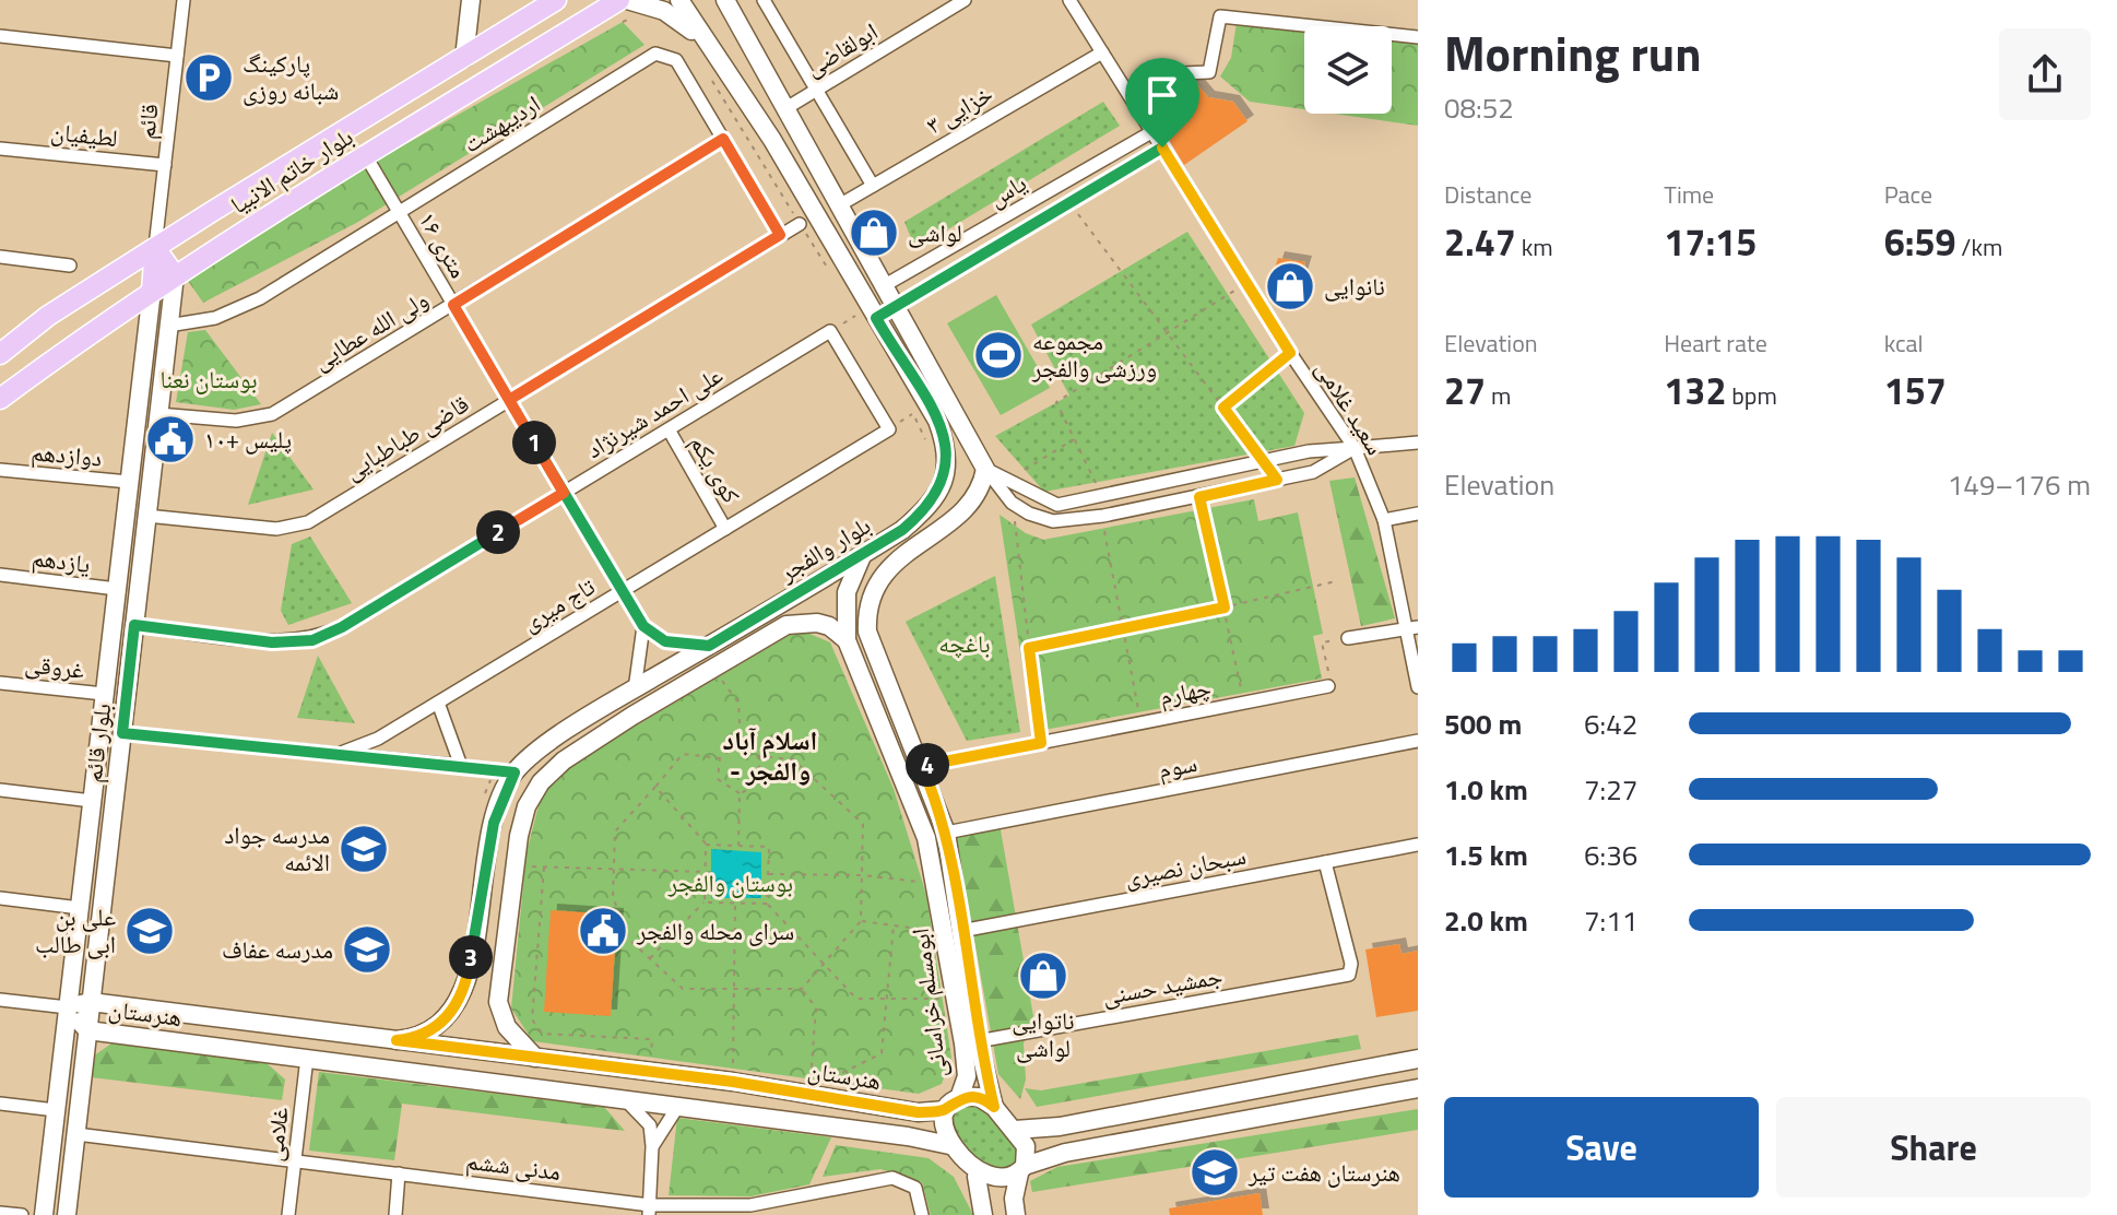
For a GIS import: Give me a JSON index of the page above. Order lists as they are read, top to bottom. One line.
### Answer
{"streets":{"main road":["بلوار خاتم الانبیا","بلوار والفجر","بلوار قائم","ابومسلم خراسانی","هنرستان"],"street":["ابولقاضی","خزایی ۳","قائم","اردیبهشت","لطیفیان","یاس","۱۶ متری","ولی الله عطایی","سعید غلامی","علی احمد شیرنژاد","قاضی طباطبایی","دوازدهم","کوی یکم","یازدهم","تاج میری","غروقی","چهارم","سوم","سبحان نصیری","جمشید حسنی","غلامی","مدنی ششم"]},"crossings":[["خزایی ۳","سعید غلامی"],["قائم","لطیفیان"],["قائم","بلوار خاتم الانبیا"],["اردیبهشت","۱۶ متری"],["اردیبهشت","ولی الله عطایی"],["اردیبهشت","قاضی طباطبایی"],["اردیبهشت","بلوار قائم"],["بلوار خاتم الانبیا","۱۶ متری"],["بلوار خاتم الانبیا","بلوار قائم"],["یاس","سعید غلامی"],["۱۶ متری","ولی الله عطایی"],["۱۶ متری","علی احمد شیرنژاد"],["۱۶ متری","قاضی طباطبایی"],["۱۶ متری","تاج میری"],["ولی الله عطایی","بلوار قائم"],["علی احمد شیرنژاد","کوی یکم"],["علی احمد شیرنژاد","تاج میری"],["علی احمد شیرنژاد","بلوار قائم"],["قاضی طباطبایی","بلوار قائم"],["دوازدهم","بلوار قائم"],["کوی یکم","تاج میری"],["بلوار والفجر","ابومسلم خراسانی"],["بلوار والفجر","هنرستان"],["یازدهم","بلوار قائم"],["غروقی","بلوار قائم"],["چهارم","ابومسلم خراسانی"],["بلوار قائم","هنرستان"],["بلوار قائم","مدنی ششم"],["سوم","ابومسلم خراسانی"],["سبحان نصیری","جمشید حسنی"],["سبحان نصیری","ابومسلم خراسانی"],["جمشید حسنی","ابومسلم خراسانی"],["ابومسلم خراسانی","هنرستان"],["هنرستان","غلامی"],["غلامی","مدنی ششم"]],"districts":["اسلام آباد - والفجر"],"parks":["بوستان نعنا","باغچه","بوستان والفجر"],"places":{"parking":["پارکینگ شبانه روزی"],"shop":["لواشی","نانوایی","ناتوایی لواشی"],"sports":["مجموعه ورزشی والفجر"],"public building":["پلیس +۱۰","سرای محله والفجر"],"school or university":["مدرسه جواد الائمه","علی بن ابی طالب","مدرسه عفاف","هنرستان هفت تیر"]},"page":{"heading":["Morning run","08:52"],"stats":[["Distance","2.47 km"],["Time","17:15"],["Pace","6:59 /km"],["Elevation","27 m"],["Heart rate","132 bpm"],["kcal","157"]],"pins":["1","2","4","3"],"chart":["Elevation","149–176 m"],"list":[{"name":"500 m","note":"6:42"},{"name":"1.0 km","note":"7:27"},{"name":"1.5 km","note":"6:36"},{"name":"2.0 km","note":"7:11"}],"buttons":["Save","Share"]}}
